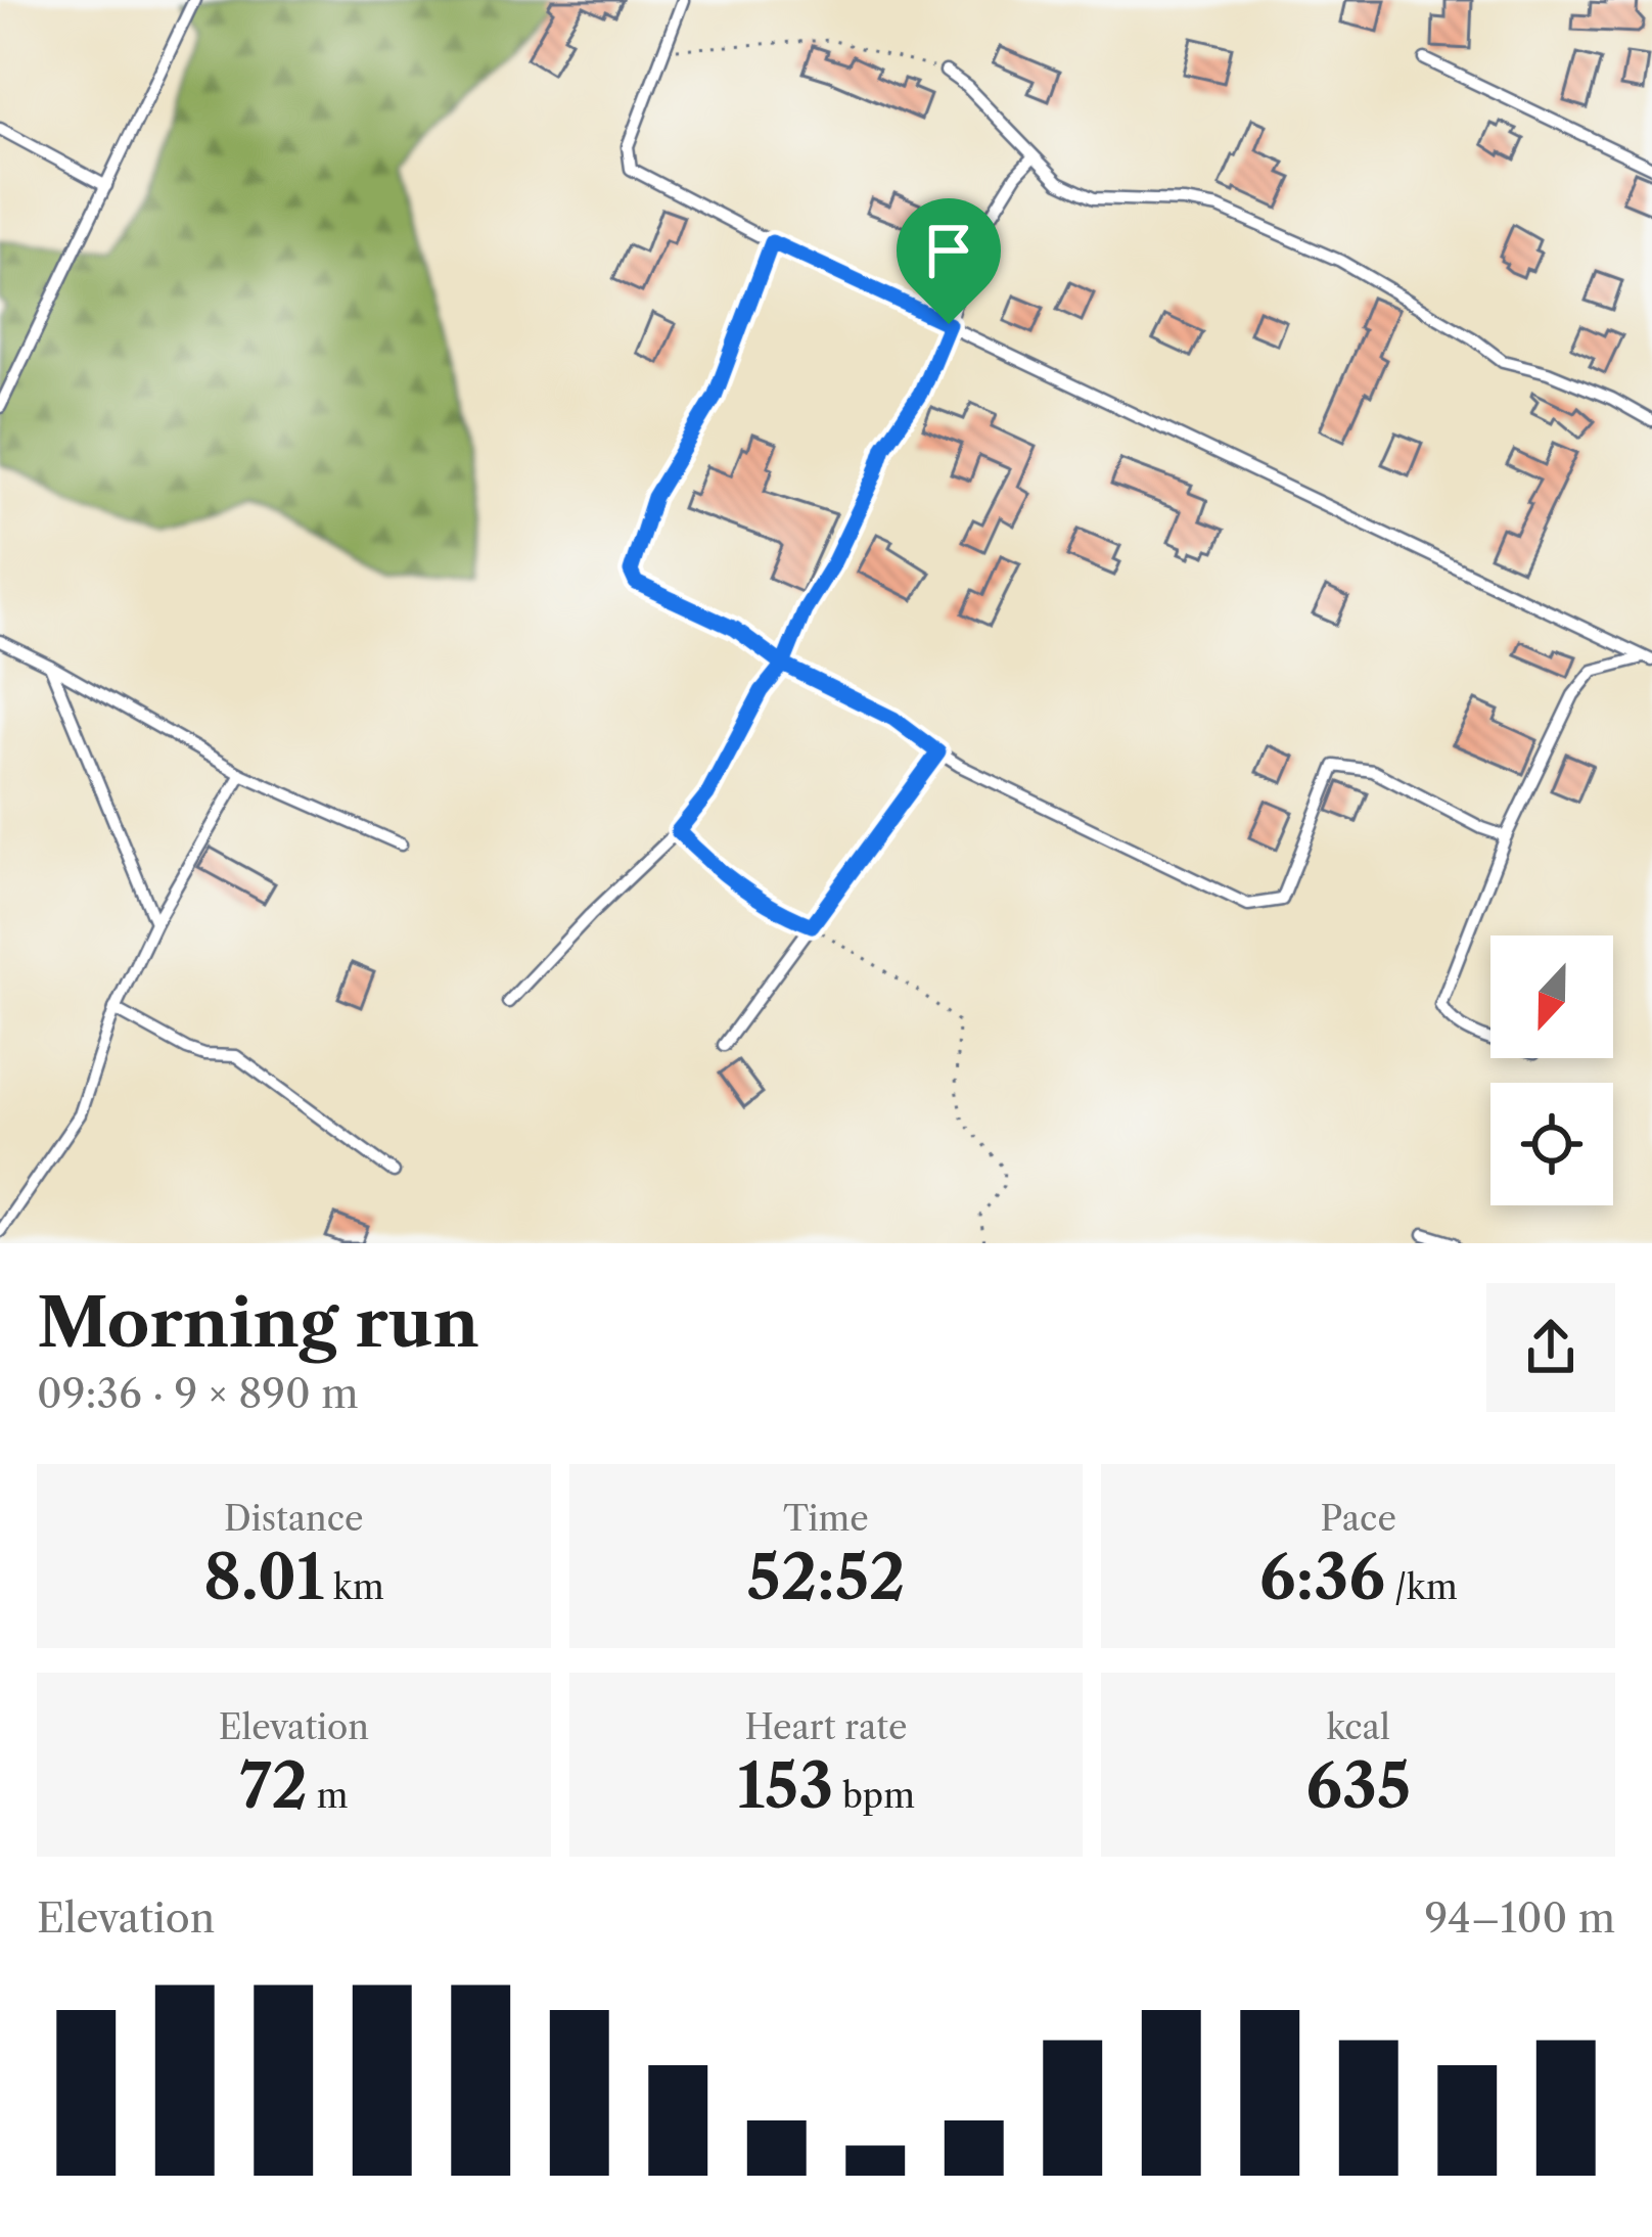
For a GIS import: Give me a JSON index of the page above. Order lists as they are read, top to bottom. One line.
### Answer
{"north":"bottom","page":{"heading":["Morning run","09:36 · 9 × 890 m"],"stats":[["Distance","8.01 km"],["Time","52:52"],["Pace","6:36 /km"],["Elevation","72 m"],["Heart rate","153 bpm"],["kcal","635"]],"chart":["Elevation","94–100 m"]}}
